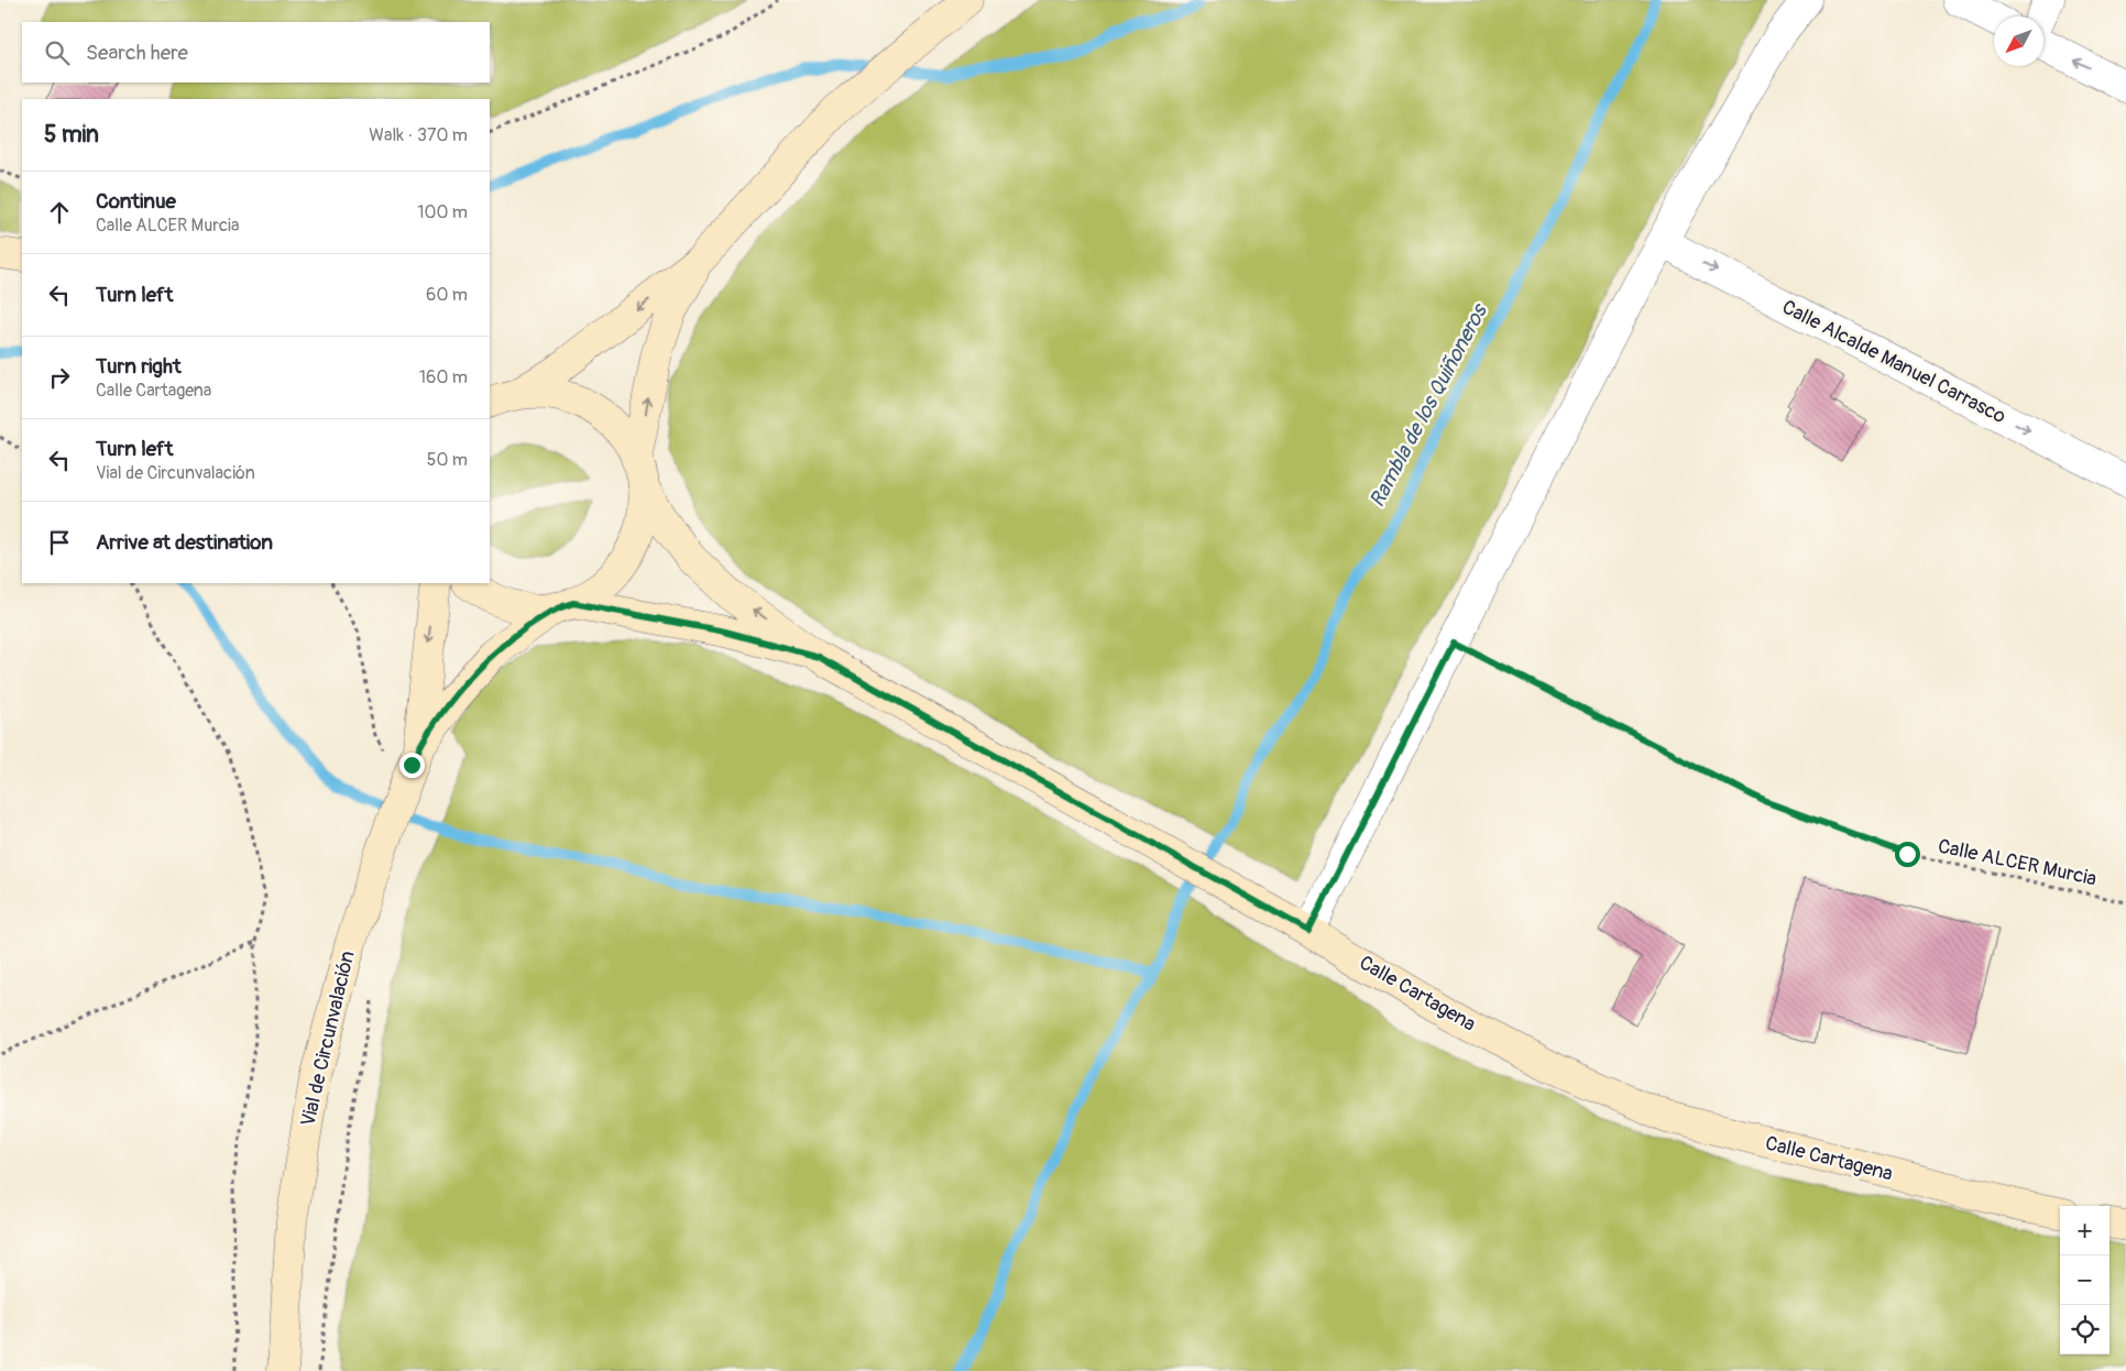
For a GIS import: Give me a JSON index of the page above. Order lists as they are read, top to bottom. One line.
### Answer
{"streets":{"main road":["Calle Cartagena","Vial de Circunvalación"],"street":["Calle Alcalde Manuel Carrasco"],"path":["Calle ALCER Murcia"]},"crossings":[["Calle Cartagena","Vial de Circunvalación"]],"one_way":["Calle Alcalde Manuel Carrasco"],"water":["Rambla de los Quiñoneros"],"north":"bottom left","page":{"search":"Search here","heading":["5 min","Walk · 370 m"],"list":[["Continue","Calle ALCER Murcia","100 m"],["Turn left","60 m"],["Turn right","Calle Cartagena","160 m"],["Turn left","Vial de Circunvalación","50 m"],"Arrive at destination"],"map_buttons":["+","−"]}}
